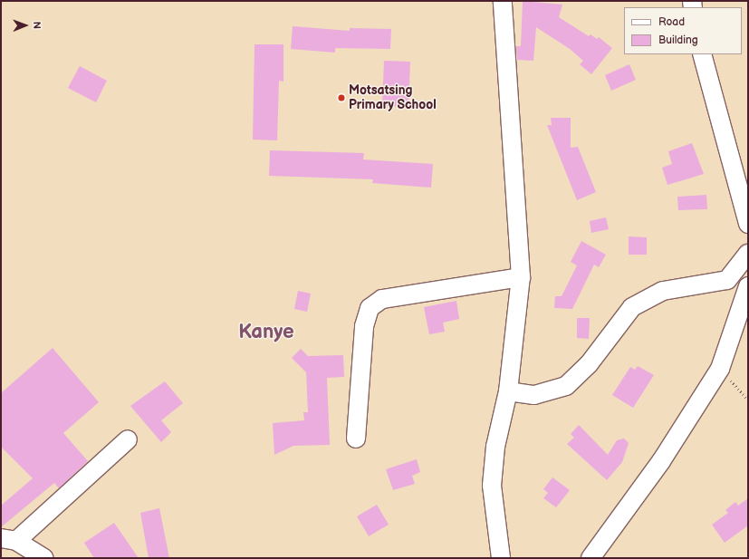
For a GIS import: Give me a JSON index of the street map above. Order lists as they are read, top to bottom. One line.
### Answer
{"districts":["Kanye"],"places":["Motsatsing Primary School"],"legend":["Road","Building"],"north":"right"}
